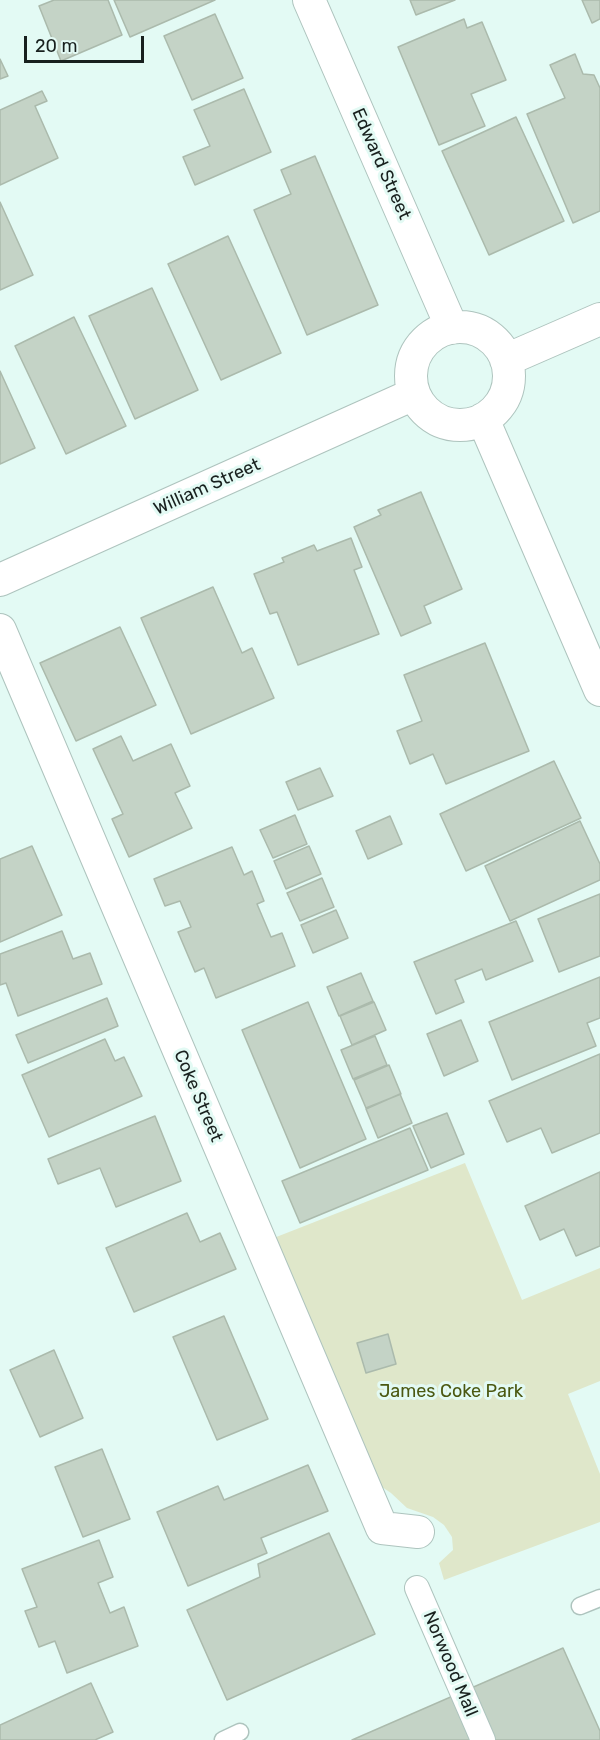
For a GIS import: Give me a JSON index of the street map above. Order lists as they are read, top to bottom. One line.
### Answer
{"streets":{"street":["Edward Street","William Street","Coke Street","Norwood Mall"]},"crossings":[["Edward Street","William Street"]],"parks":["James Coke Park"],"scale_bar":"20 m"}
